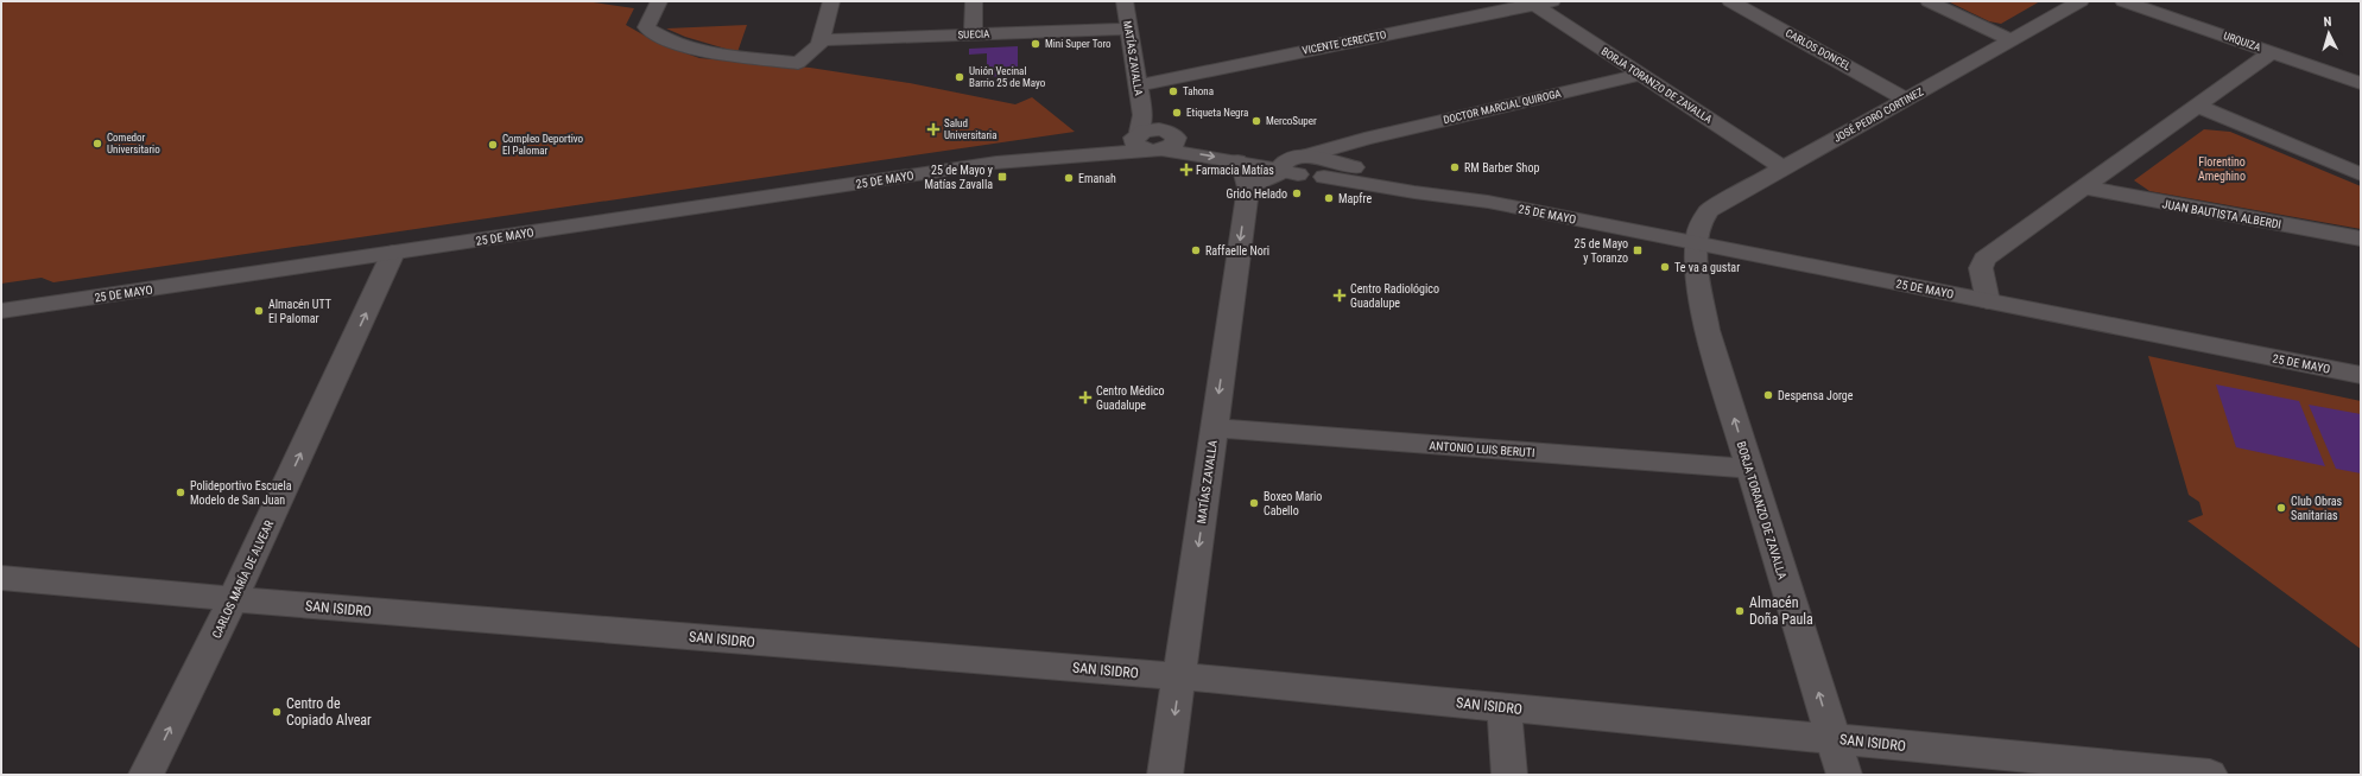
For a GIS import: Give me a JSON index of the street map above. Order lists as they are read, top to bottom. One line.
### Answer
{"streets":{"street":["SUECIA","URQUIZA","VICENTE CERECETO","CARLOS DONCEL","MATÍAS ZAVALLA","BORJA TORANZO DE ZAVALLA","DOCTOR MARCIAL QUIROGA","JOSÉ PEDRO CORTINEZ","25 DE MAYO","JUAN BAUTISTA ALBERDI","ANTONIO LUIS BERUTI","CARLOS MARÍA DE ALVEAR","SAN ISIDRO"]},"crossings":[["SUECIA","MATÍAS ZAVALLA"],["VICENTE CERECETO","MATÍAS ZAVALLA"],["VICENTE CERECETO","BORJA TORANZO DE ZAVALLA"],["CARLOS DONCEL","JOSÉ PEDRO CORTINEZ"],["MATÍAS ZAVALLA","25 DE MAYO"],["MATÍAS ZAVALLA","ANTONIO LUIS BERUTI"],["MATÍAS ZAVALLA","SAN ISIDRO"],["BORJA TORANZO DE ZAVALLA","DOCTOR MARCIAL QUIROGA"],["BORJA TORANZO DE ZAVALLA","JOSÉ PEDRO CORTINEZ"],["BORJA TORANZO DE ZAVALLA","25 DE MAYO"],["BORJA TORANZO DE ZAVALLA","ANTONIO LUIS BERUTI"],["BORJA TORANZO DE ZAVALLA","SAN ISIDRO"],["DOCTOR MARCIAL QUIROGA","25 DE MAYO"],["JOSÉ PEDRO CORTINEZ","25 DE MAYO"],["25 DE MAYO","CARLOS MARÍA DE ALVEAR"],["CARLOS MARÍA DE ALVEAR","SAN ISIDRO"]],"one_way":["MATÍAS ZAVALLA","BORJA TORANZO DE ZAVALLA","CARLOS MARÍA DE ALVEAR"],"parks":["Florentino Ameghino"],"places":{"other":["Mini Super Toro","Unión Vecinal Barrio 25 de Mayo","Tahona","Etiqueta Negra","MercoSuper","Comedor Universitario","Compleo Deportivo El Palomar","RM Barber Shop","Emanah","Grido Helado","Mapfre","Raffaelle Nori","Te va a gustar","Almacén UTT El Palomar","Despensa Jorge","Polideportivo Escuela Modelo de San Juan","Boxeo Mario Cabello","Club Obras Sanitarias","Almacén Doña Paula","Centro de Copiado Alvear"],"health":["Salud Universitaria","Farmacia Matías","Centro Radiológico Guadalupe","Centro Médico Guadalupe"],"transit":["25 de Mayo y Matías Zavalla","25 de Mayo y Toranzo"]},"north":"top"}
